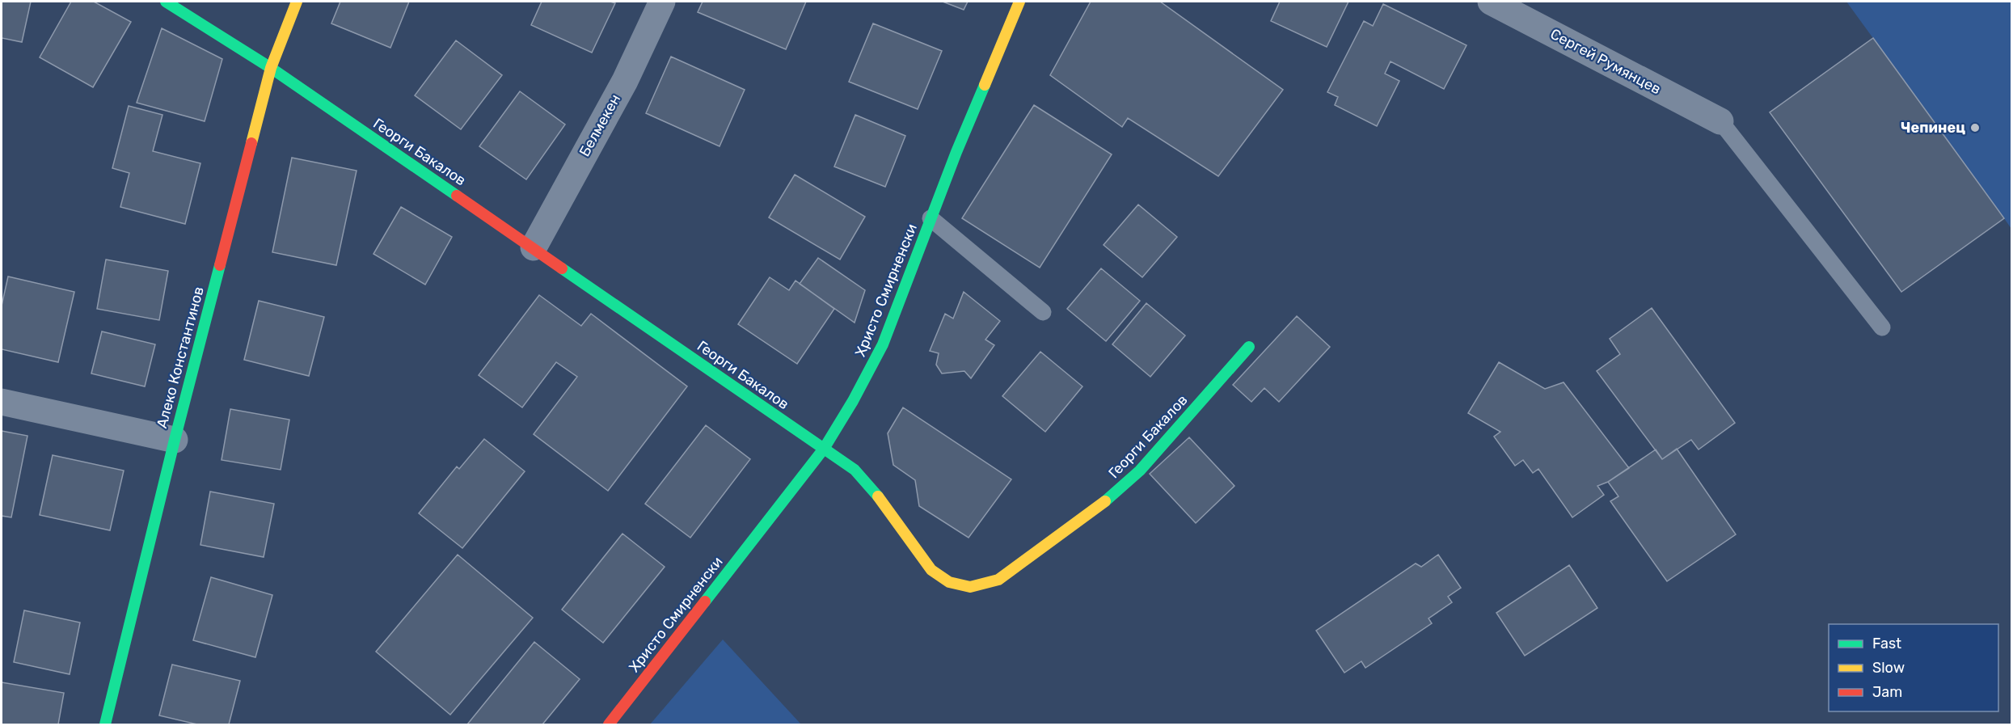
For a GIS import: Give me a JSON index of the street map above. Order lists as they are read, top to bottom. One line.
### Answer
{"streets":{"street":["Сергей Румянцев","Белмекен","Георги Бакалов","Христо Смирненски","Алеко Константинов"]},"crossings":[["Белмекен","Георги Бакалов"],["Георги Бакалов","Христо Смирненски"],["Георги Бакалов","Алеко Константинов"]],"places":["Чепинец"],"legend":["Fast","Slow","Jam"]}
